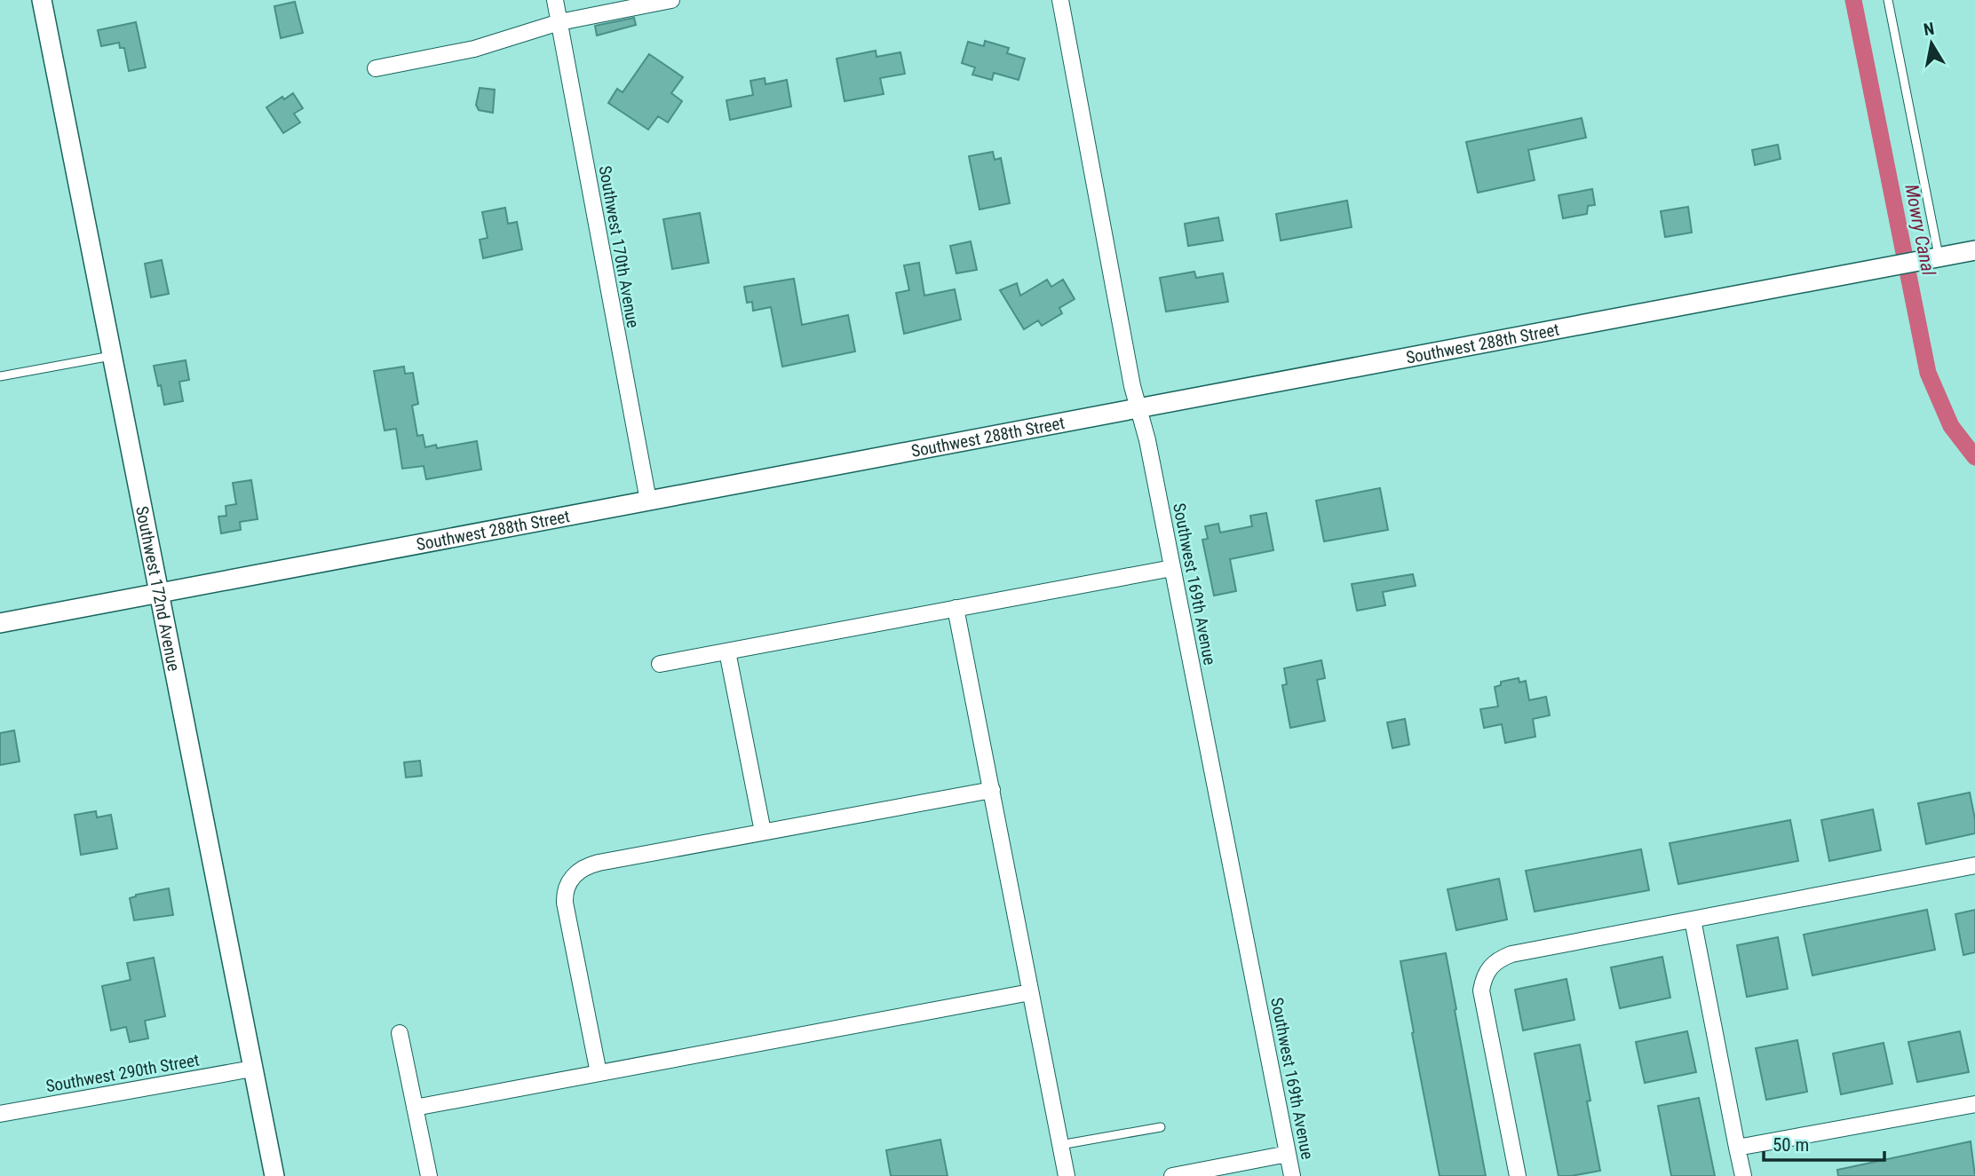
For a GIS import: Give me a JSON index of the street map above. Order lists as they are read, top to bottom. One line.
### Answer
{"streets":{"street":["Southwest 170th Avenue","Southwest 288th Street","Southwest 169th Avenue","Southwest 172nd Avenue","Southwest 290th Street"]},"crossings":[["Southwest 170th Avenue","Southwest 288th Street"],["Southwest 288th Street","Southwest 169th Avenue"],["Southwest 288th Street","Southwest 172nd Avenue"],["Southwest 172nd Avenue","Southwest 290th Street"]],"water":["Mowry Canal"],"scale_bar":"50 m","north":"top"}
